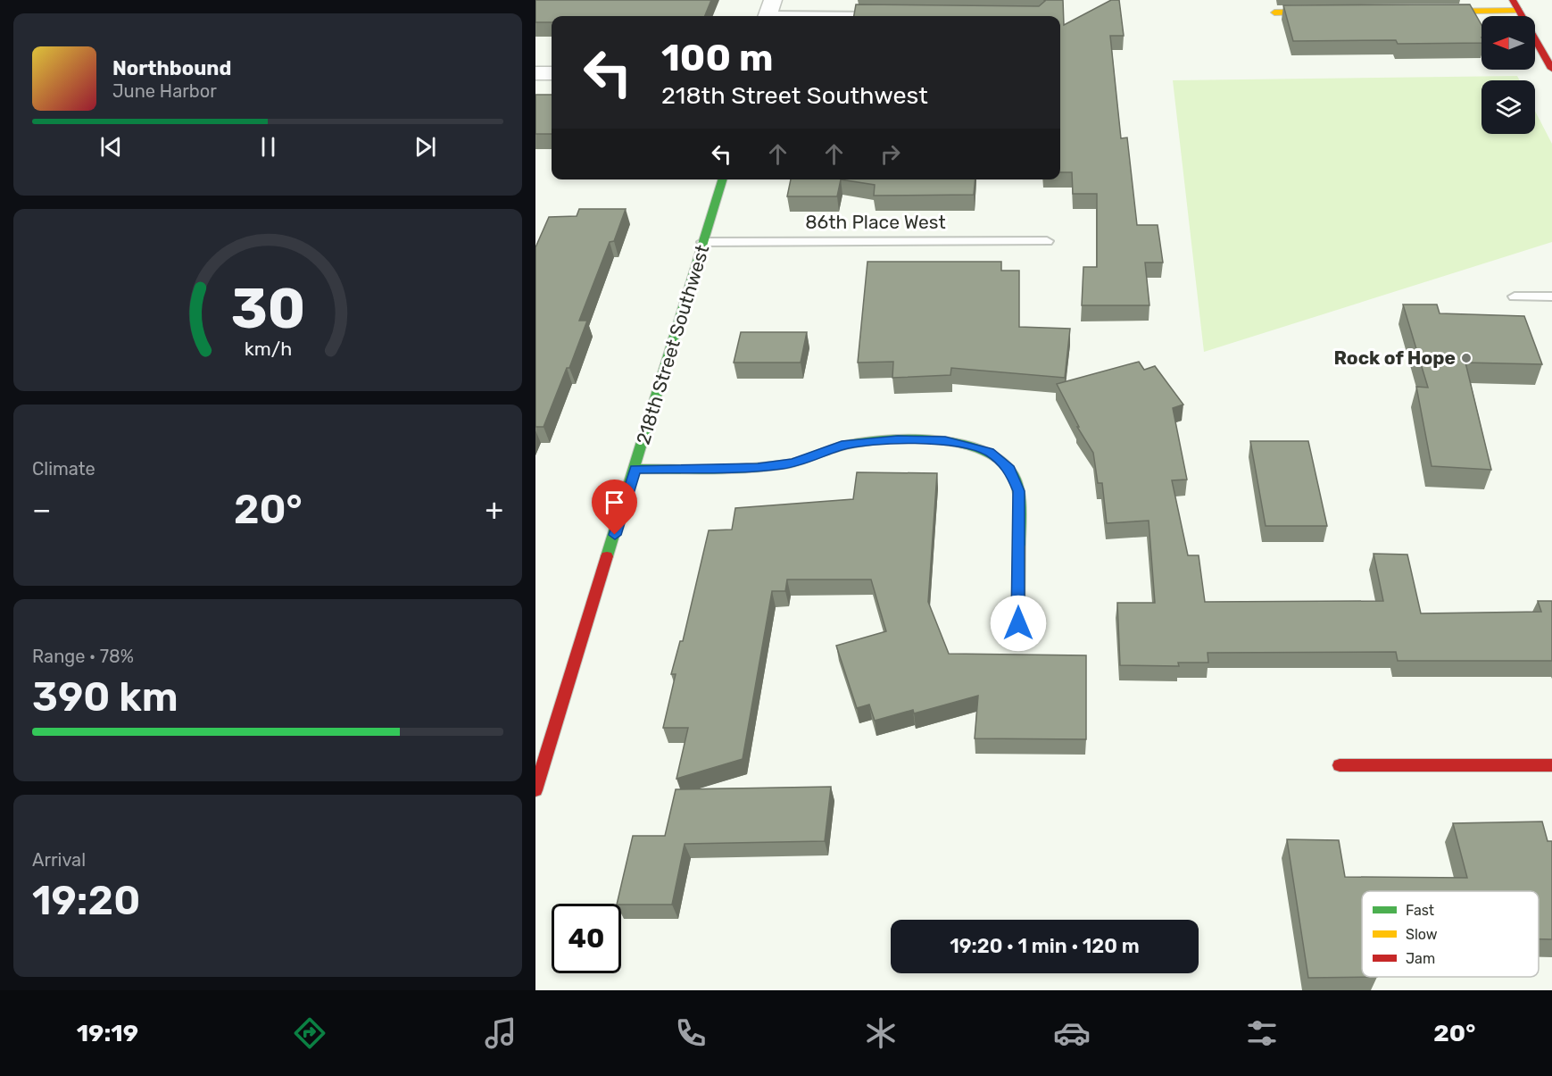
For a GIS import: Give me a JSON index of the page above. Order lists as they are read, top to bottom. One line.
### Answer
{"streets":{"street":["218th Street Southwest"],"lane":["86th Place West"]},"crossings":[["86th Place West","218th Street Southwest"]],"places":["Rock of Hope"],"legend":["Fast","Slow","Jam"],"north":"left","page":{"turn":["100 m","218th Street Southwest"],"song":["Northbound","June Harbor"],"tile":["Climate",["Range · 78%","390 km"],["Arrival","19:20"]],"heat":["−","20°","+"],"limit":"40","trip":"19:20 · 1 min · 120 m","tabs":["19:19","20°"],"gauge":["30","km/h"]}}
